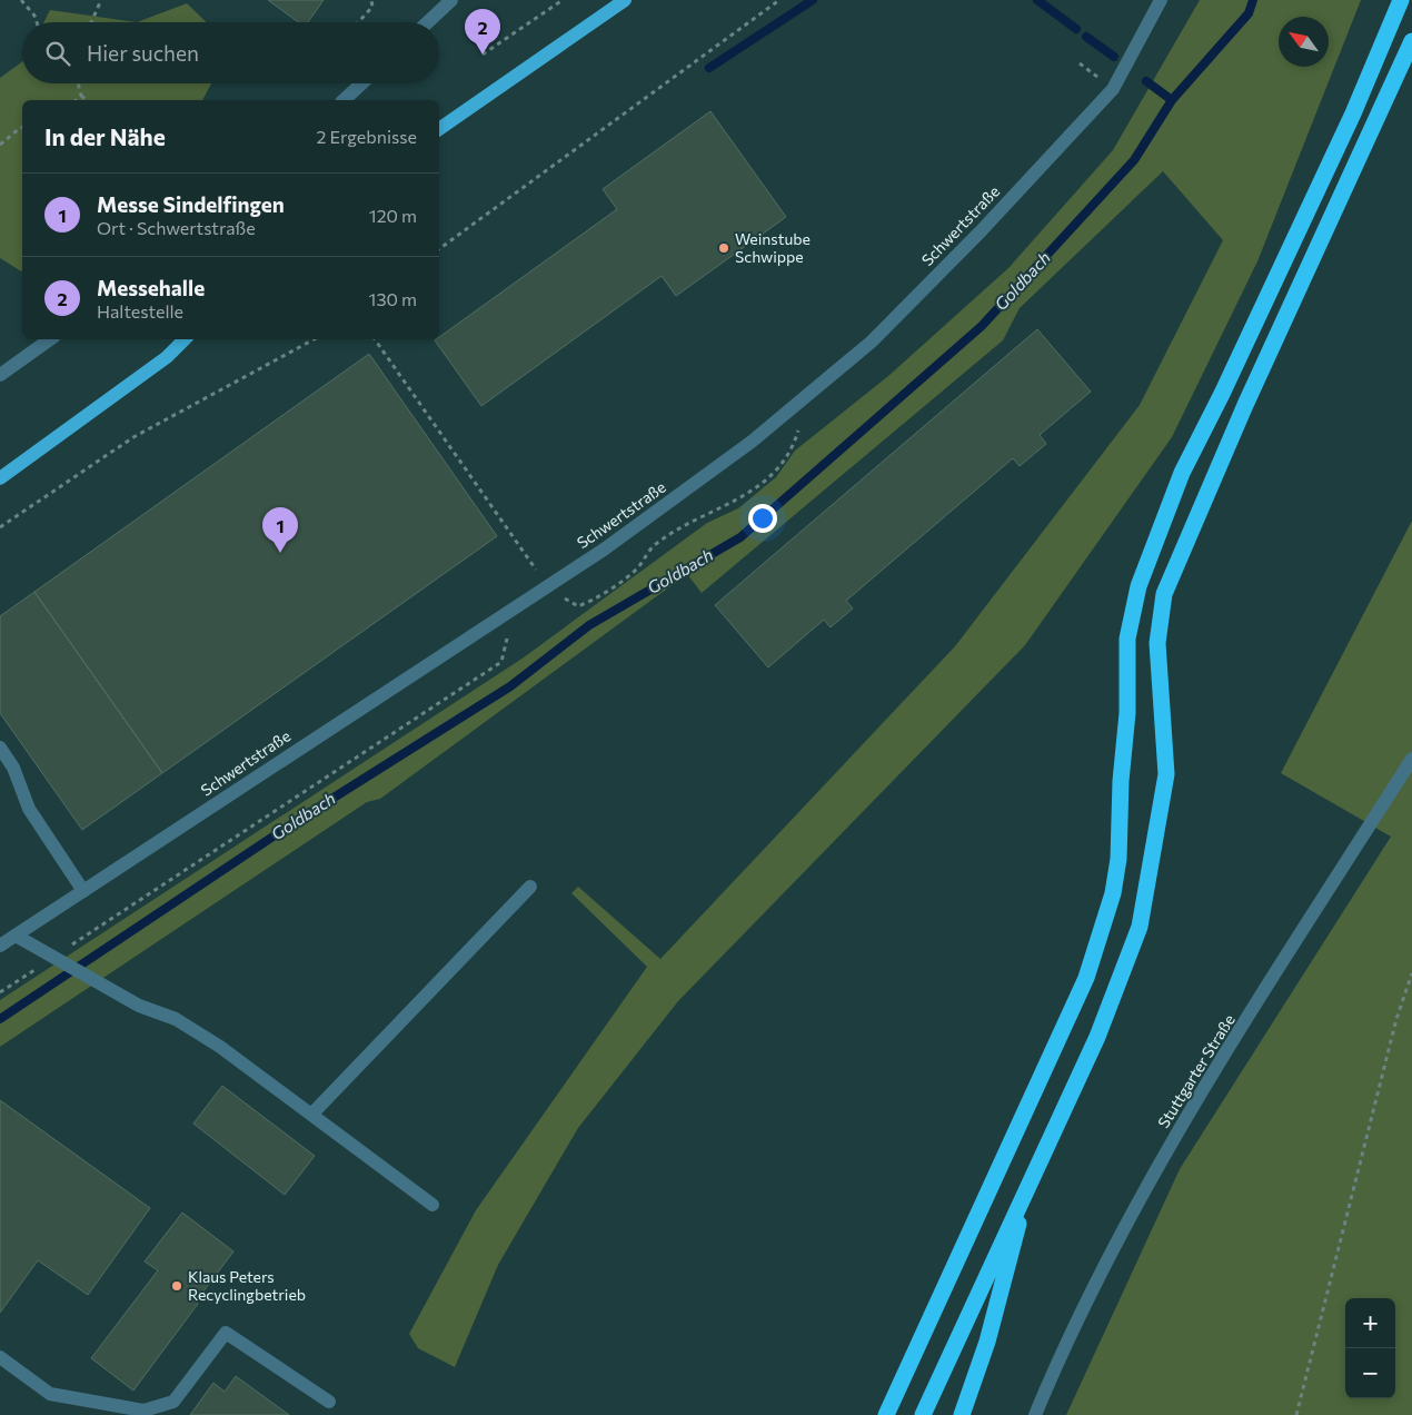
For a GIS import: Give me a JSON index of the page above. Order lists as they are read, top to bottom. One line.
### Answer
{"streets":{"street":["Schwertstraße","Stuttgarter Straße"]},"water":["Goldbach"],"places":["Weinstube Schwippe","Klaus Peters Recyclingbetrieb"],"north":"top left","page":{"pins":["2","1"],"search":"Hier suchen","heading":["In der Nähe","2 Ergebnisse"],"list":[{"mark":"1","name":"Messe Sindelfingen","note":"Ort · Schwertstraße","value":"120 m"},{"mark":"2","name":"Messehalle","note":"Haltestelle","value":"130 m"}],"map_buttons":["+","−"]}}
